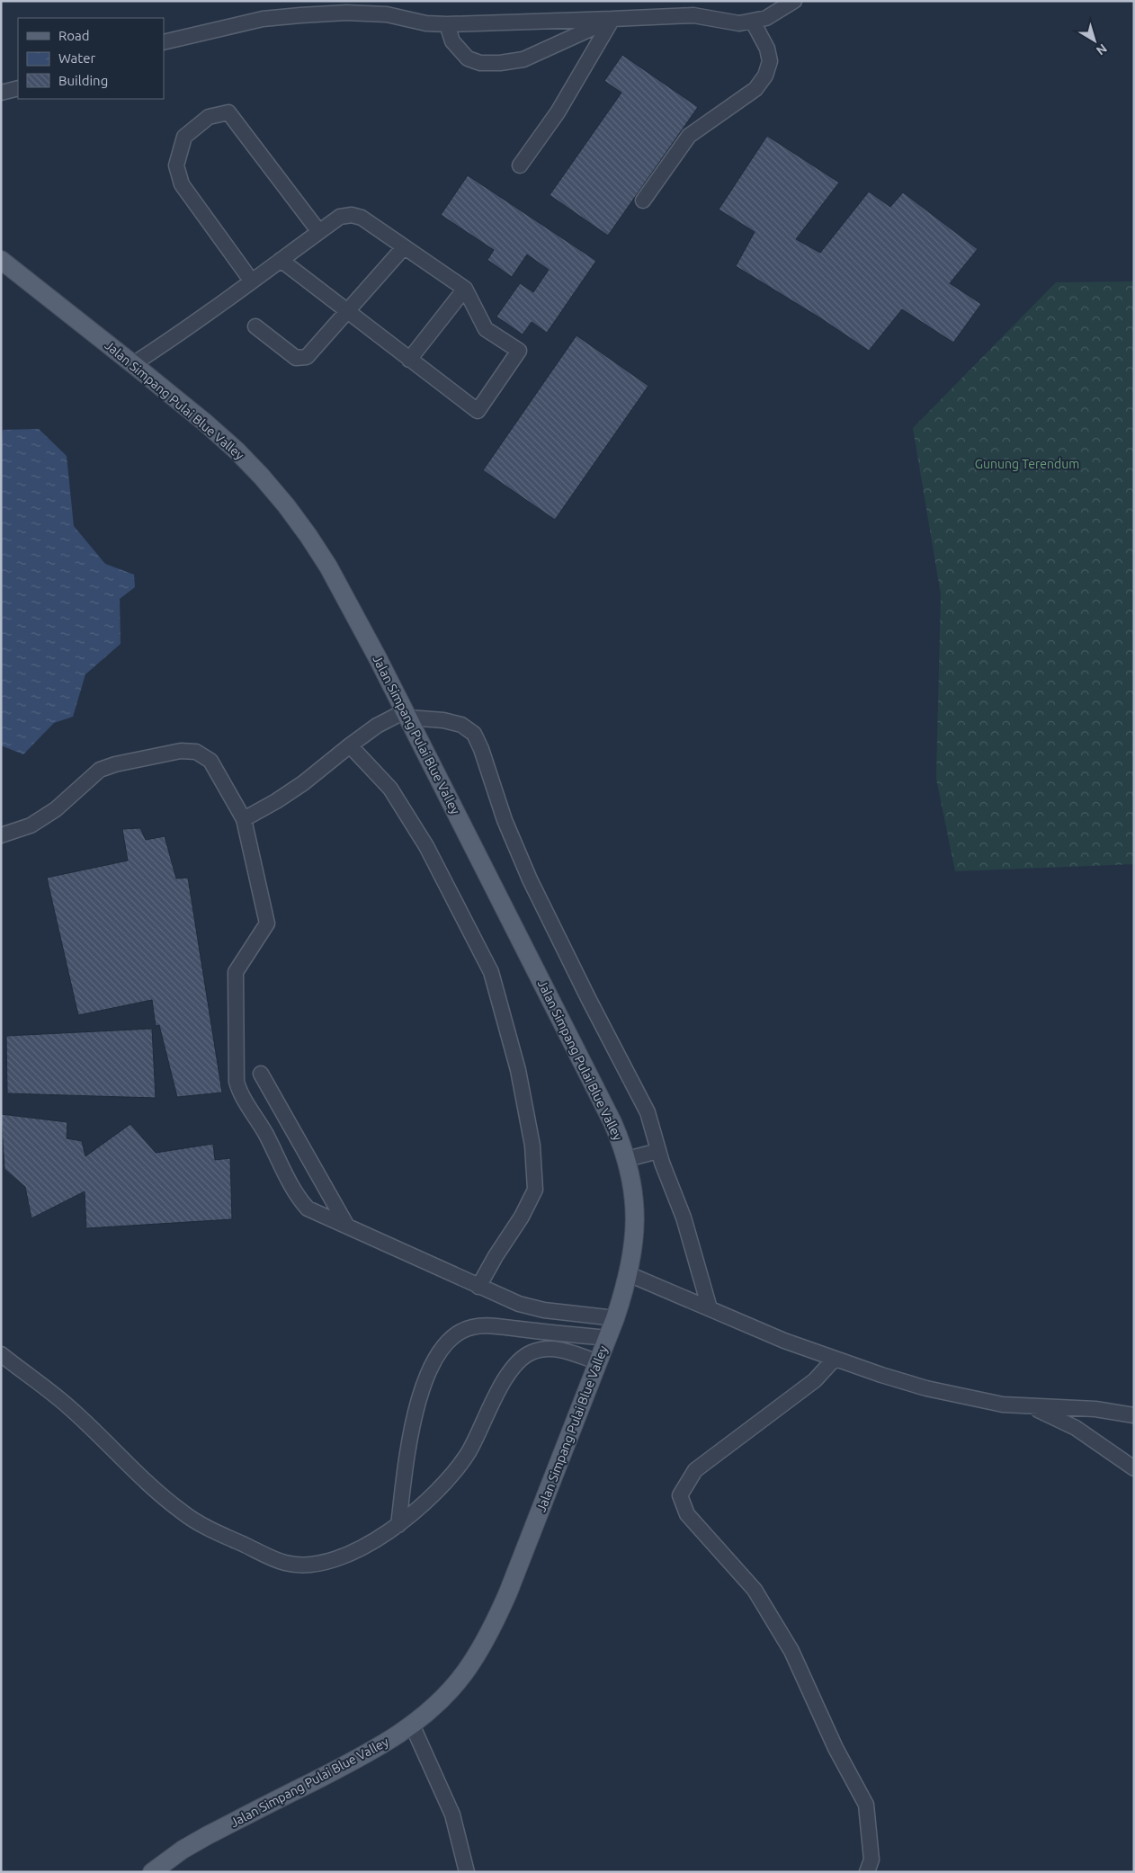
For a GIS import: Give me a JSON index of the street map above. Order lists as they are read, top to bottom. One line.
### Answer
{"streets":{"main road":["Jalan Simpang Pulai Blue Valley"]},"parks":["Gunung Terendum"],"legend":["Road","Water","Building"],"north":"bottom right"}
